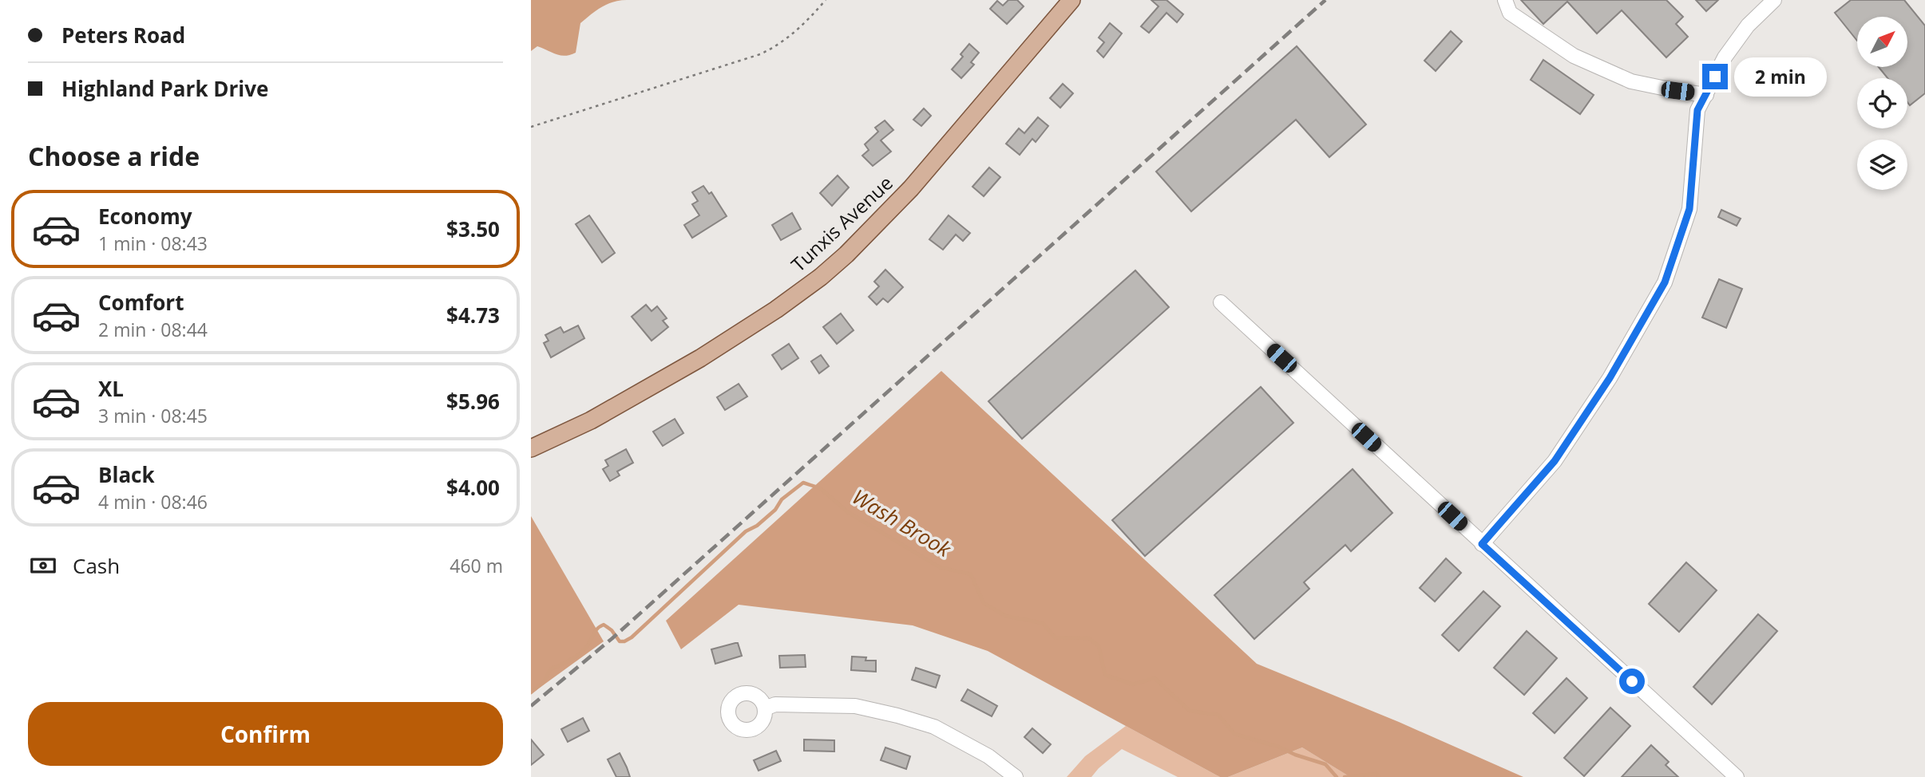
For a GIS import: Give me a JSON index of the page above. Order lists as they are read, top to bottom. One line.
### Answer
{"streets":{"main road":["Tunxis Avenue"]},"water":["Wash Brook"],"north":"top right","page":{"banner":["Peters Road","Highland Park Drive"],"bubble":"2 min","heading":"Choose a ride","list":[{"name":"Economy","note":"1 min · 08:43","value":"$3.50"},{"name":"Comfort","note":"2 min · 08:44","value":"$4.73"},{"name":"XL","note":"3 min · 08:45","value":"$5.96"},{"name":"Black","note":"4 min · 08:46","value":"$4.00"}],"pay":["Cash","460 m"],"buttons":"Confirm"}}
